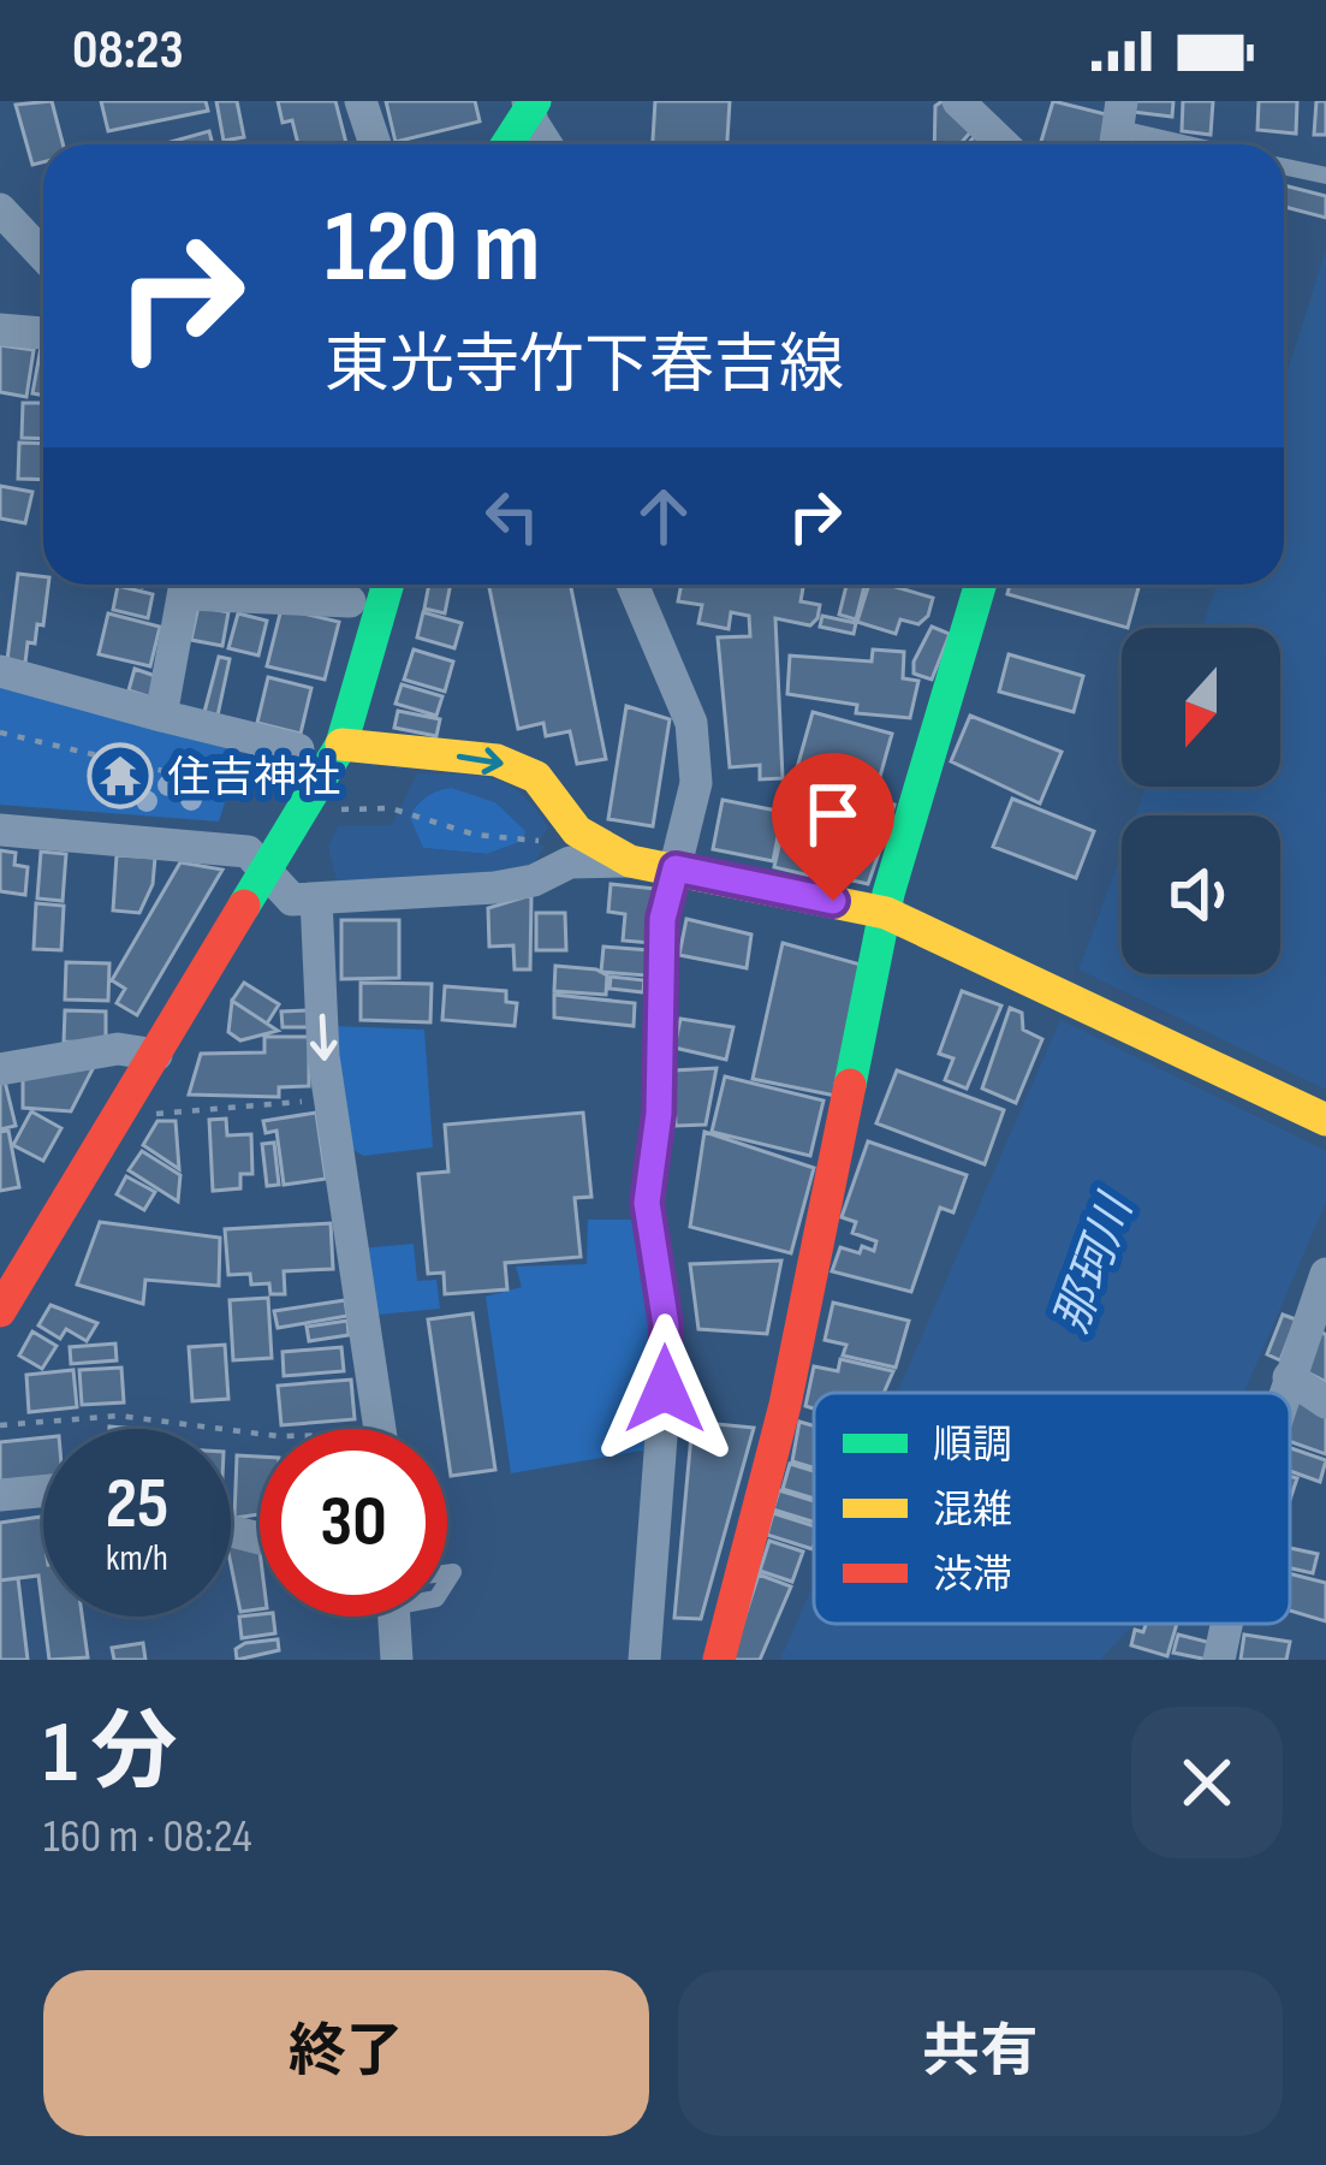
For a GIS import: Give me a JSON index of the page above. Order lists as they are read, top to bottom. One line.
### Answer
{"water":["那珂川"],"places":{"temple":["住吉神社"]},"legend":["順調","混雑","渋滞"],"north":"bottom","page":{"status":"08:23","turn":["120 m","東光寺竹下春吉線"],"speed":"25 km/h","limit":"30","heading":["1 分","160 m · 08:24"],"buttons":["終了","共有"]}}
